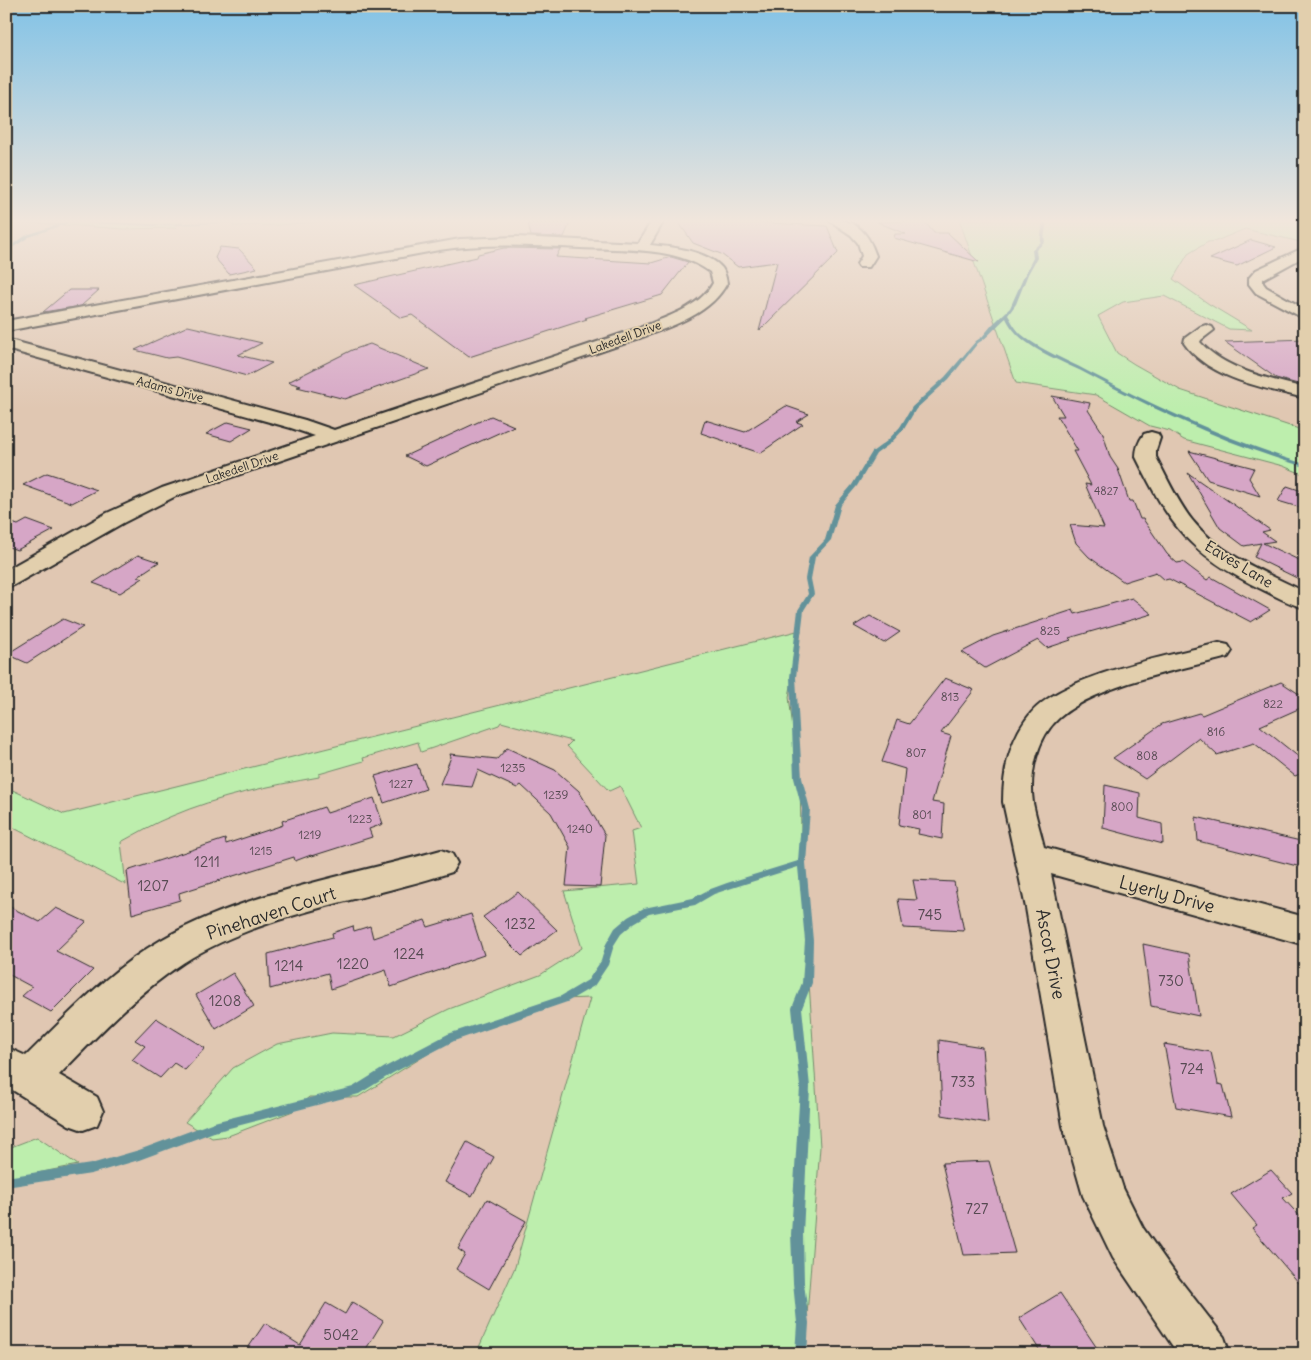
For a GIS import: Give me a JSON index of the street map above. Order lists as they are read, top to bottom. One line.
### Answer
{"streets":{"street":["Lakedell Drive","Adams Drive","Eaves Lane","Lyerly Drive","Pinehaven Court","Ascot Drive"]},"crossings":[["Lakedell Drive","Adams Drive"],["Lyerly Drive","Ascot Drive"]],"house_numbers":["4827","825","813","822","816","807","808","1235","1227","1239","800","801","1223","1240","1219","1215","1211","1207","745","1232","1224","1220","1214","730","1208","724","733","727","5042"]}
